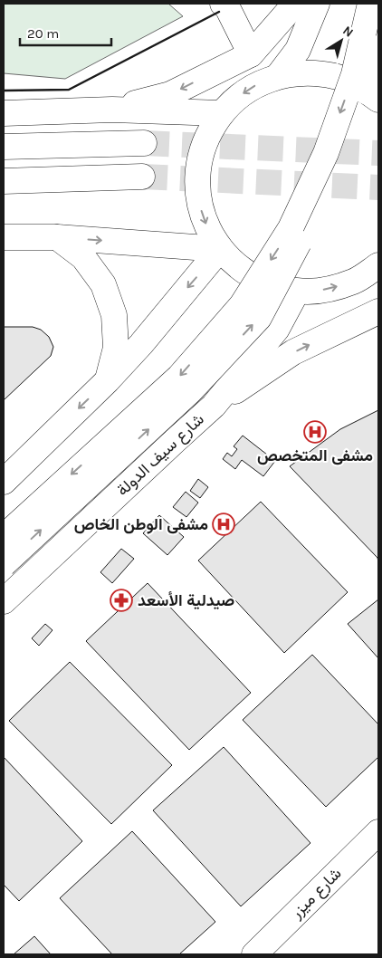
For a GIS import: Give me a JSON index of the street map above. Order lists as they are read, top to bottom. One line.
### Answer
{"streets":{"main road":["شارع سيف الدولة","شارع ميزر"]},"places":{"hospital":["مشفى المتخصص","مشفى الوطن الخاص"],"pharmacy":["صيدلية الأسعد"]},"scale_bar":"20 m","north":"top right"}
